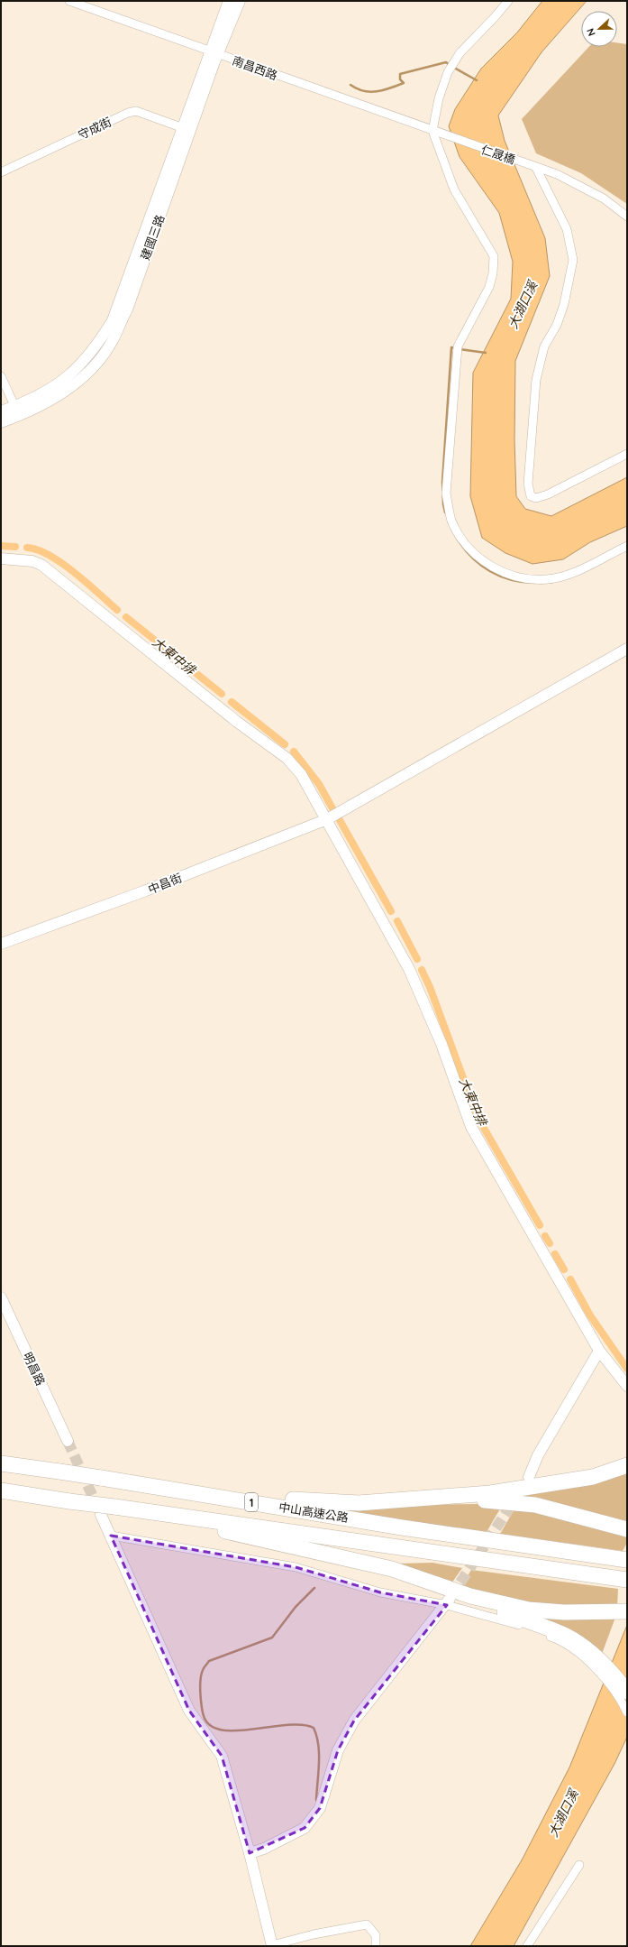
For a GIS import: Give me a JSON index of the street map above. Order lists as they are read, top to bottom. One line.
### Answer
{"streets":{"highway":["1","中山高速公路"],"street":["南昌西路","守成街","仁晟橋","建國三路","中昌街","明昌路"]},"crossings":[["南昌西路","仁晟橋"],["南昌西路","建國三路"],["守成街","建國三路"]],"water":["大湖口溪","大東中排"],"north":"left"}
